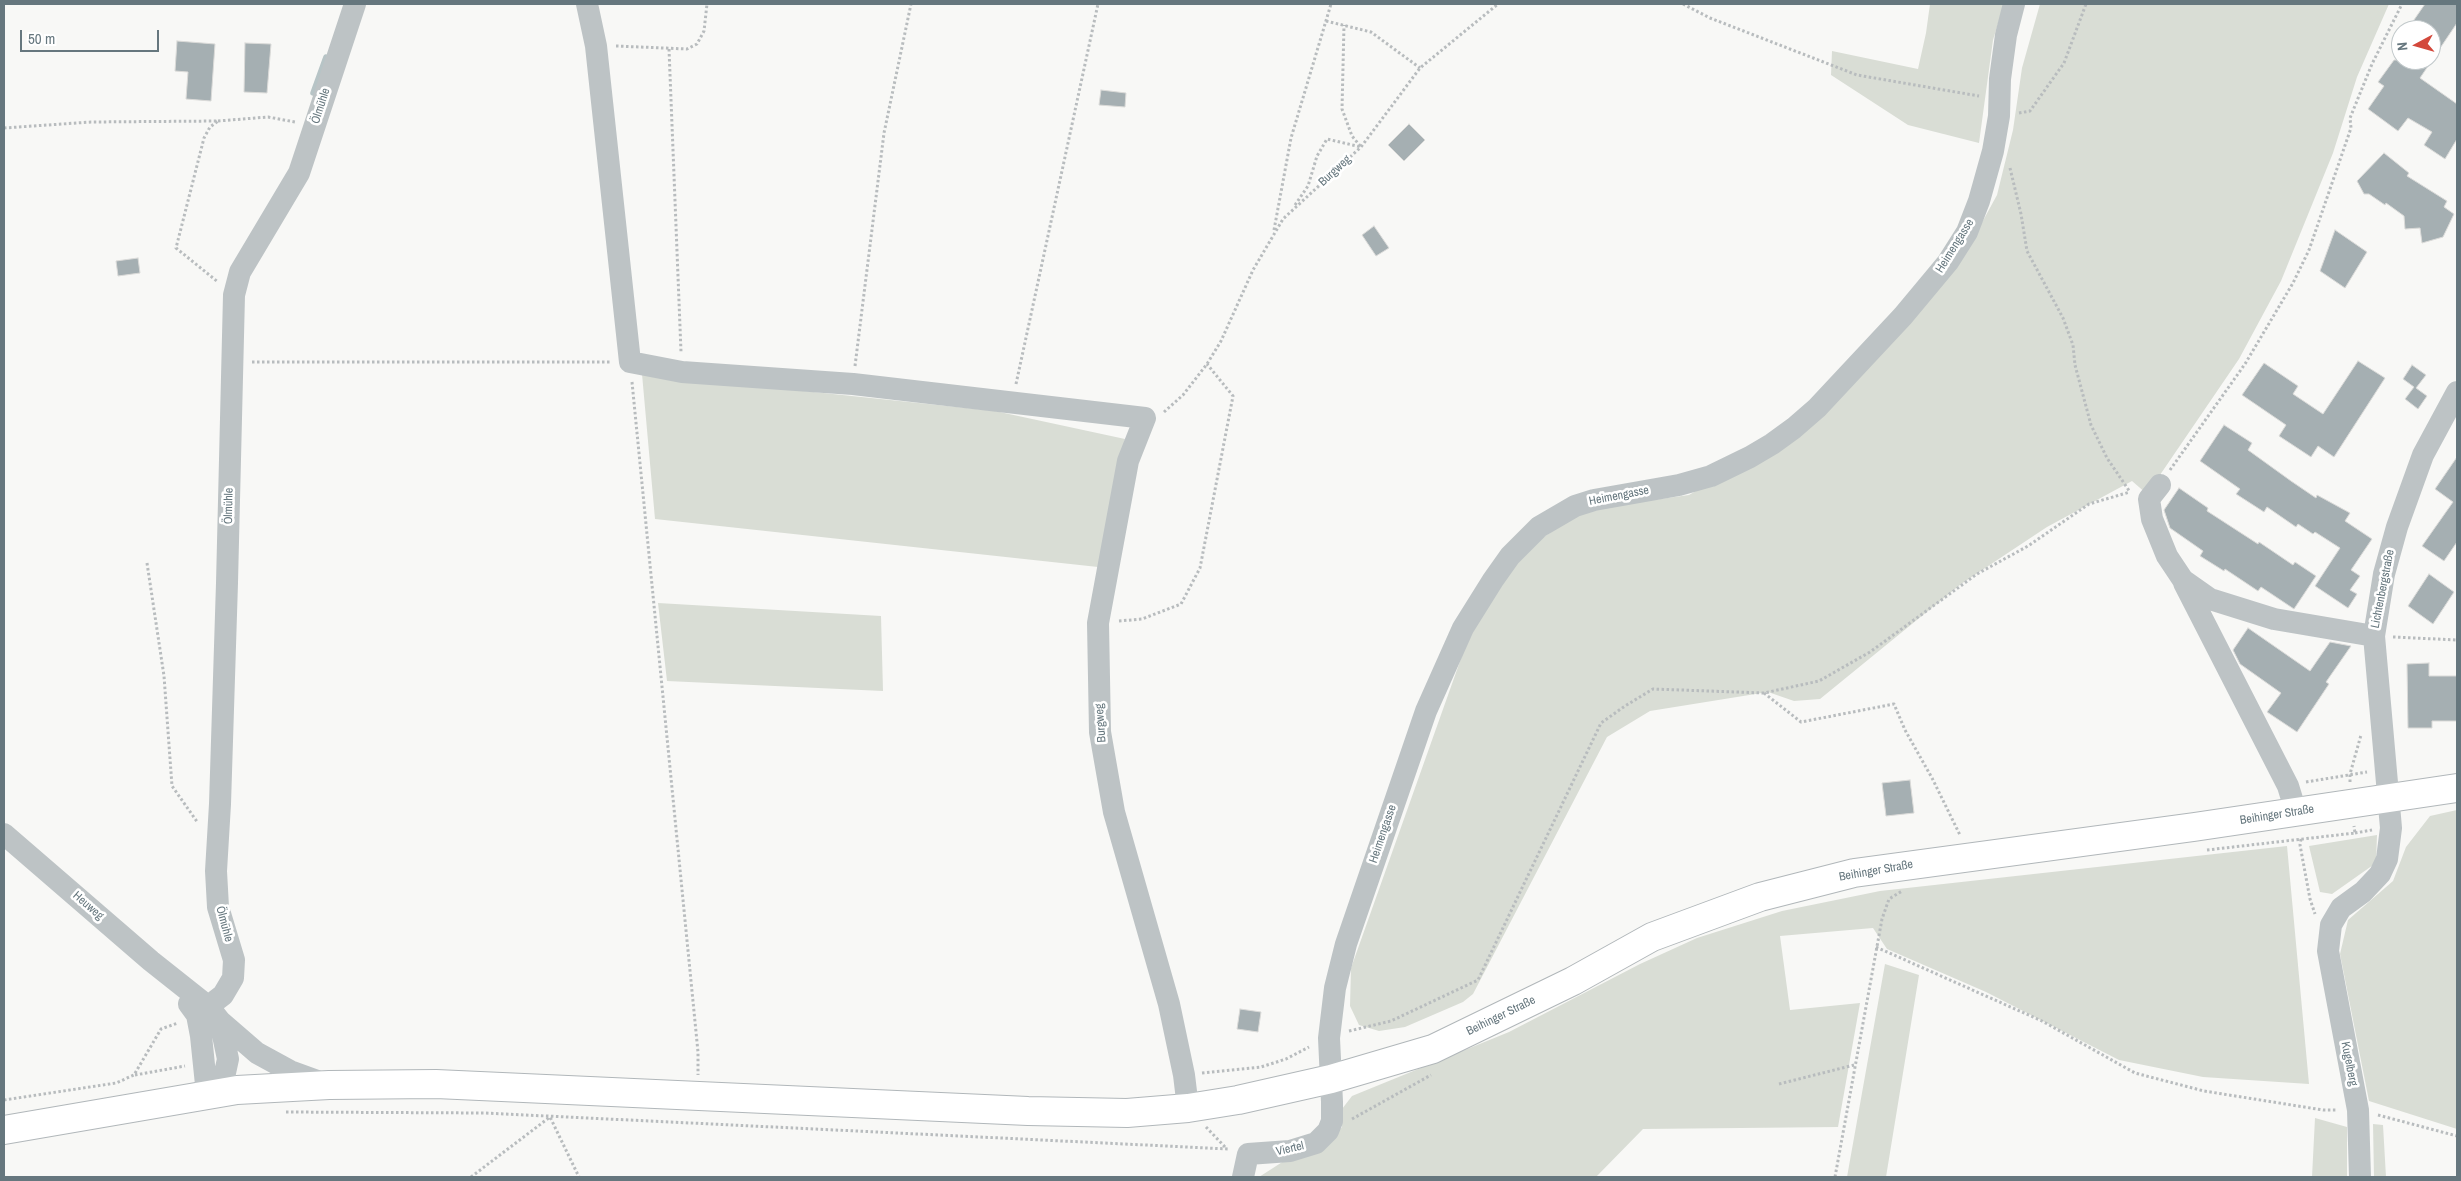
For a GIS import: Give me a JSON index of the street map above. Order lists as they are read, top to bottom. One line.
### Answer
{"streets":{"main road":["Beihinger Straße"],"street":["Ölmühle","Burgweg","Heimengasse","Lichtenbergstraße","Heuweg","Kugelberg","Viertel"]},"crossings":[["Ölmühle","Heuweg"],["Burgweg","Beihinger Straße"],["Heimengasse","Beihinger Straße"],["Lichtenbergstraße","Beihinger Straße"],["Lichtenbergstraße","Kugelberg"]],"scale_bar":"50 m","north":"left"}
